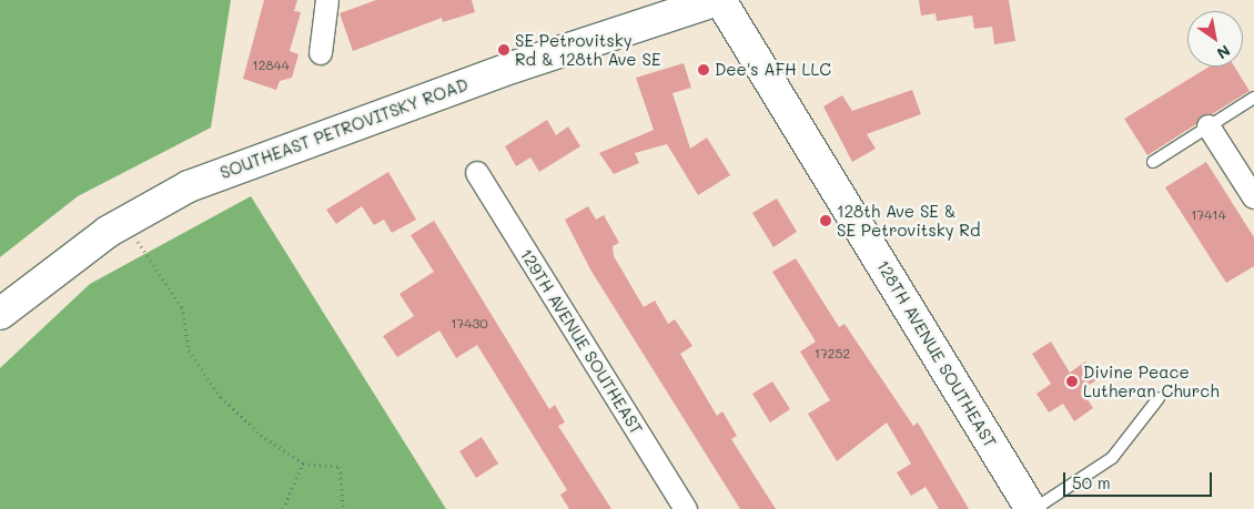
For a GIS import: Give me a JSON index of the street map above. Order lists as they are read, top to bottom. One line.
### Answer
{"streets":{"main road":["SOUTHEAST PETROVITSKY ROAD","128TH AVENUE SOUTHEAST"],"street":["129TH AVENUE SOUTHEAST"]},"crossings":[["SOUTHEAST PETROVITSKY ROAD","128TH AVENUE SOUTHEAST"]],"places":["SE Petrovitsky Rd & 128th Ave SE","Dee's AFH LLC","128th Ave SE & SE Petrovitsky Rd","Divine Peace Lutheran Church"],"house_numbers":["12844","17414","17430","17252"],"scale_bar":"50 m","north":"bottom right"}
